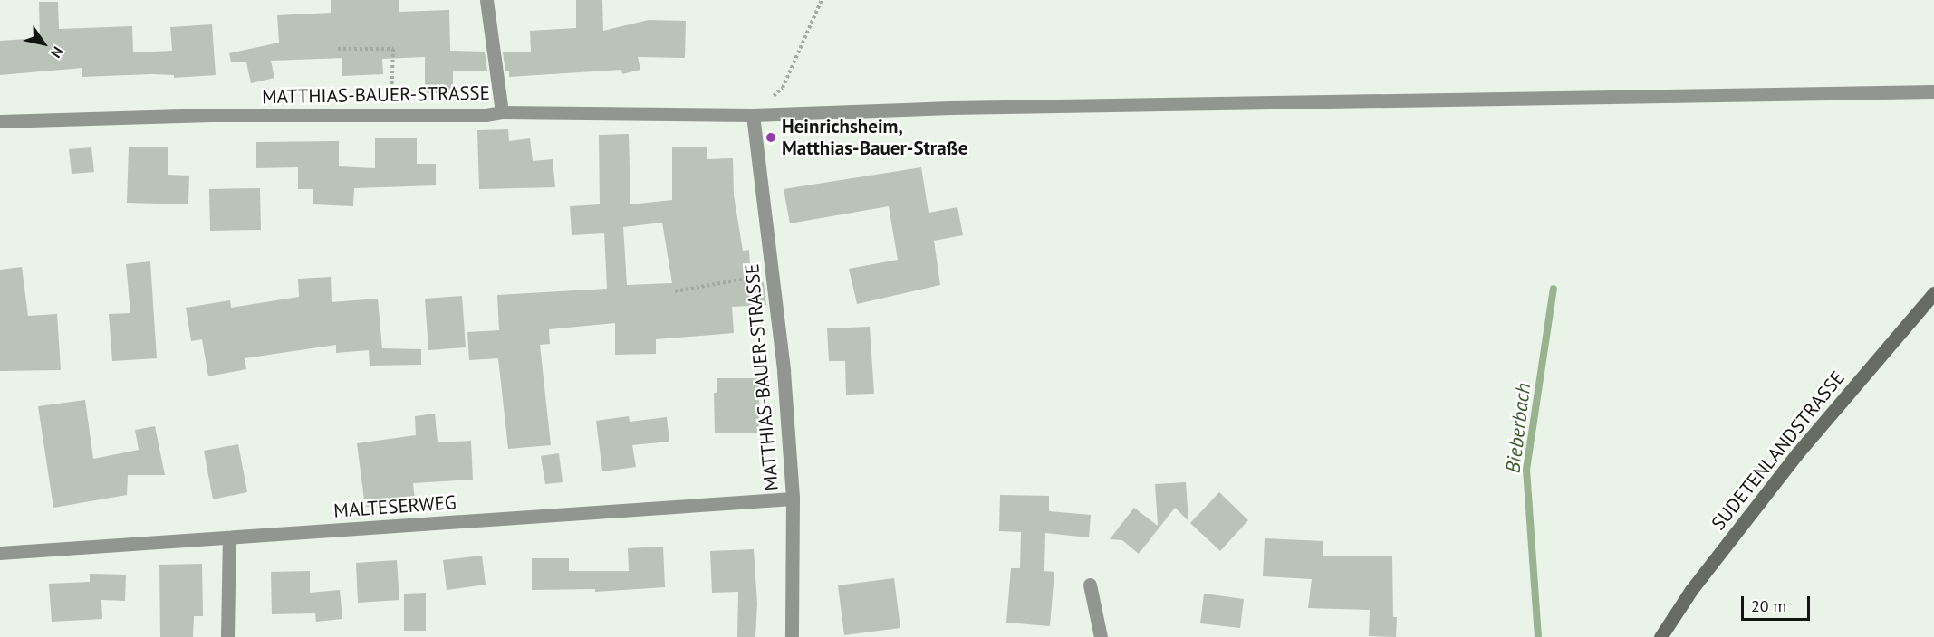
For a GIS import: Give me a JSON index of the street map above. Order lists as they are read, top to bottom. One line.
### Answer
{"streets":{"street":["MATTHIAS-BAUER-STRASSE","SUDETENLANDSTRASSE","MALTESERWEG"]},"crossings":[["MATTHIAS-BAUER-STRASSE","MALTESERWEG"]],"water":["Bieberbach"],"places":["Heinrichsheim, Matthias-Bauer-Straße"],"scale_bar":"20 m","north":"bottom right"}
